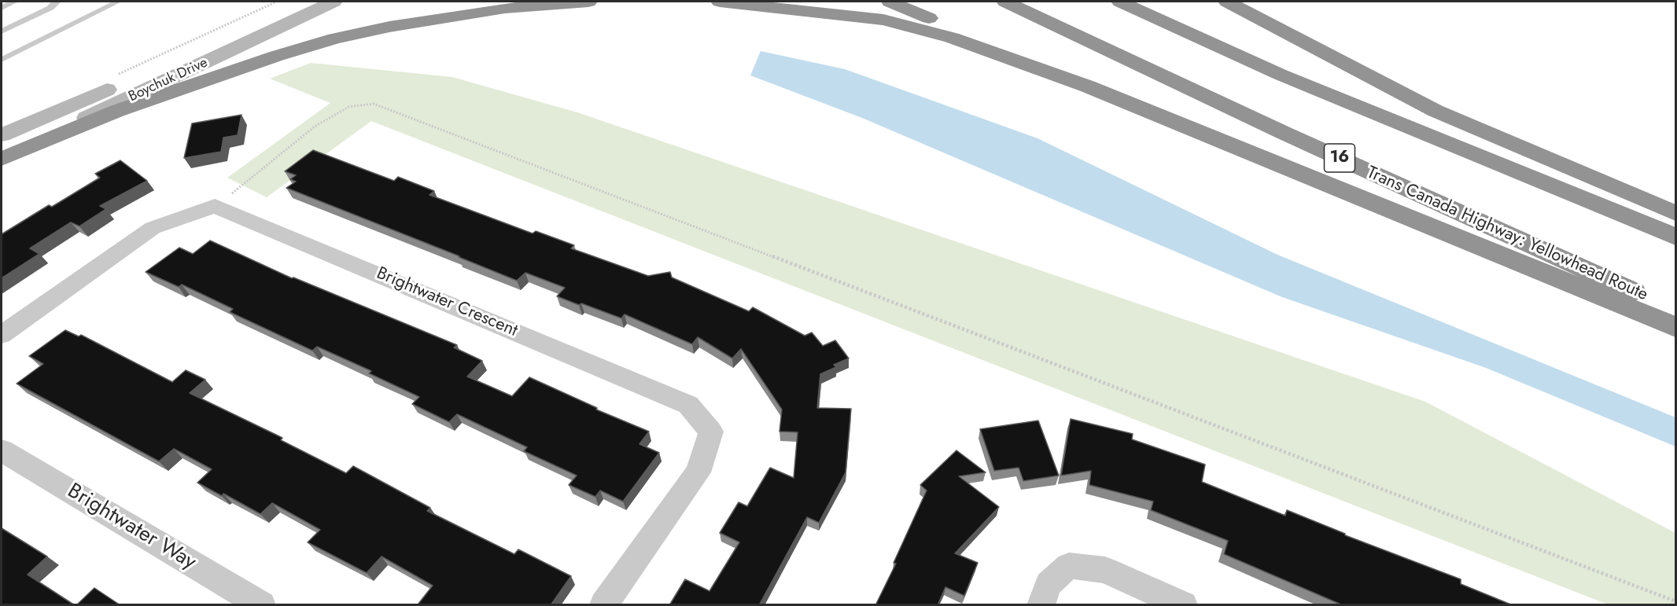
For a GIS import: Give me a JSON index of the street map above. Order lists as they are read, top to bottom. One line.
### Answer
{"streets":{"highway":["16","Trans Canada Highway: Yellowhead Route"],"main road":["Boychuk Drive"],"street":["Brightwater Crescent","Brightwater Way"]}}
